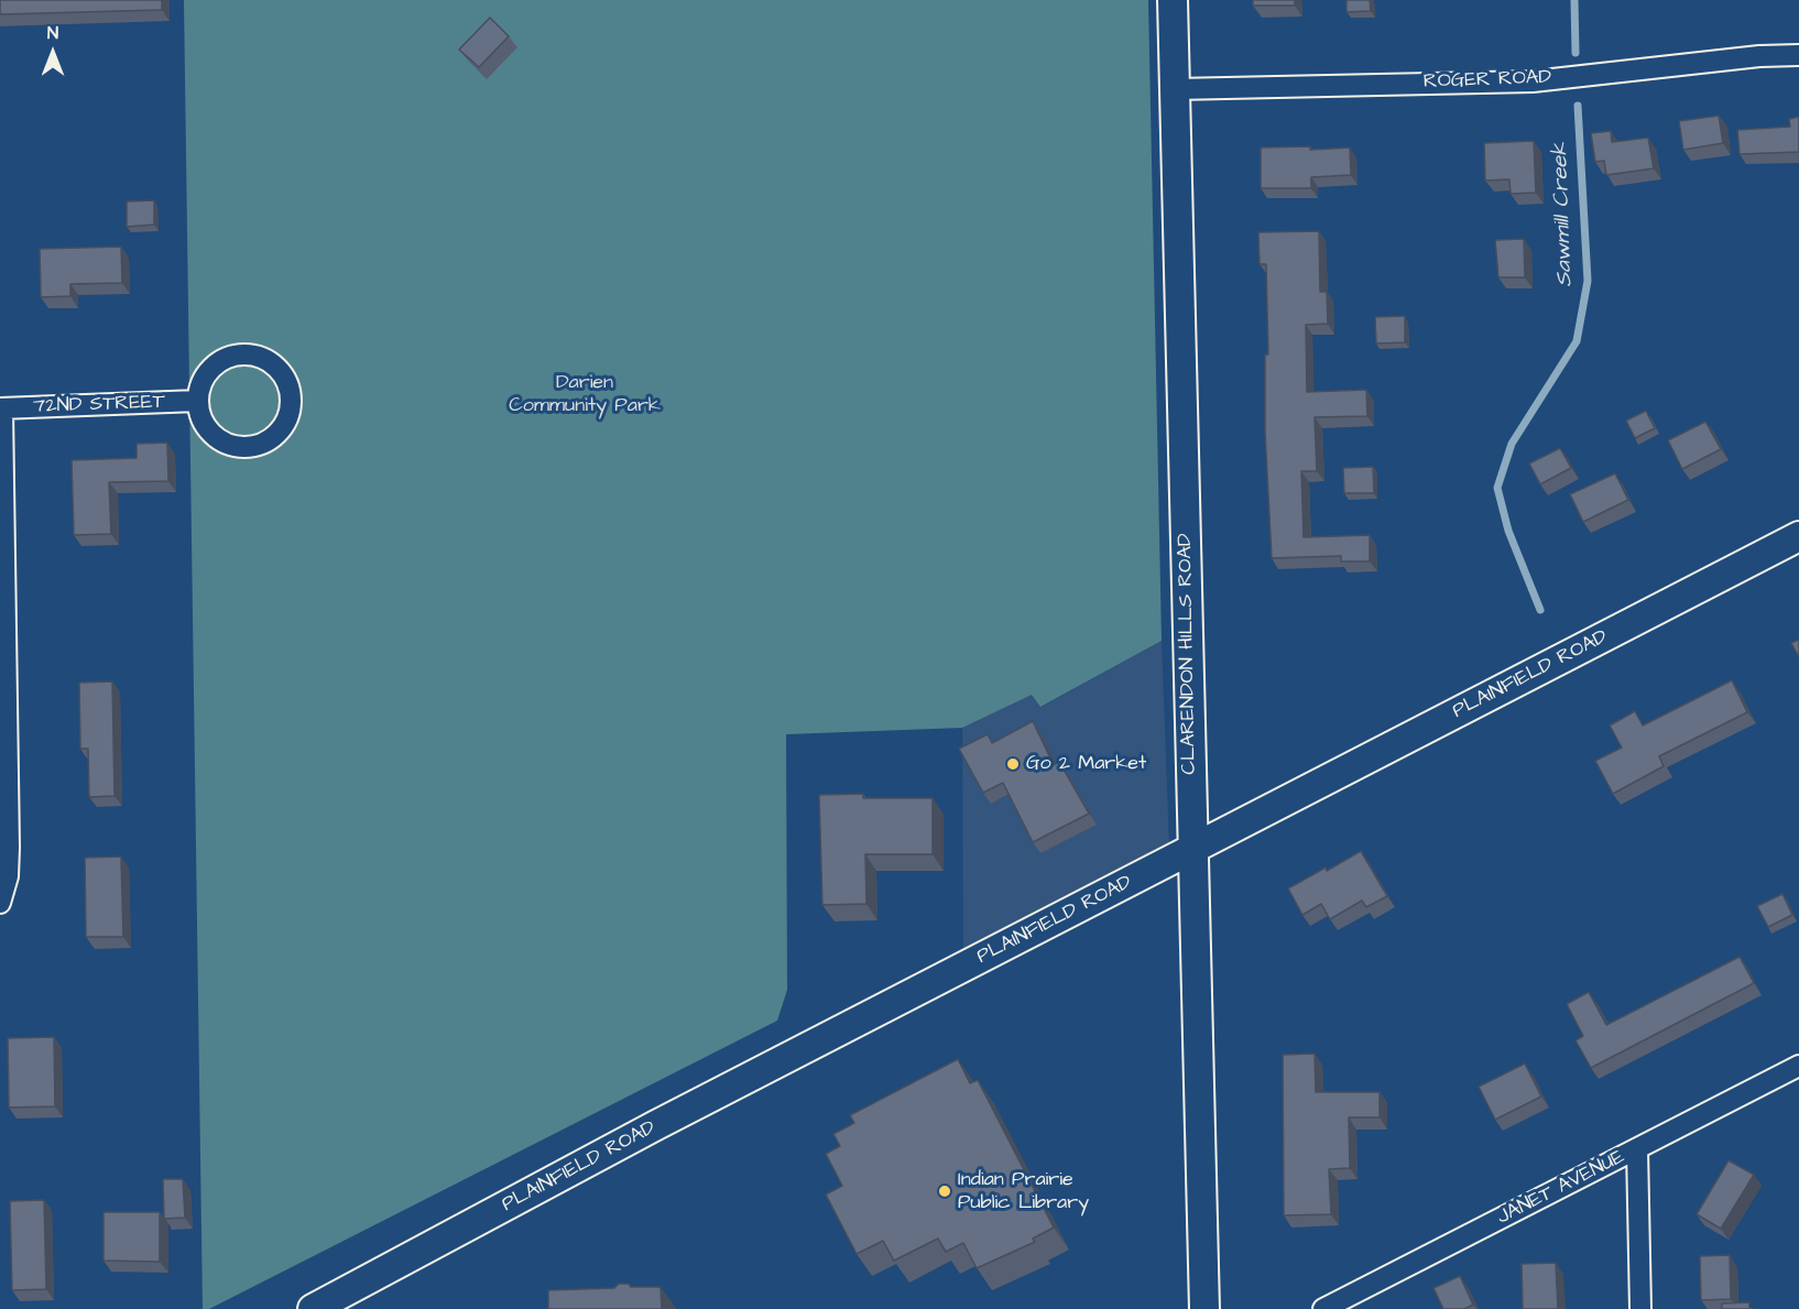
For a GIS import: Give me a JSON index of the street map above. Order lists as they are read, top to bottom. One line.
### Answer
{"streets":{"main road":["CLARENDON HILLS ROAD","PLAINFIELD ROAD"],"street":["ROGER ROAD","72ND STREET","JANET AVENUE"]},"crossings":[["ROGER ROAD","CLARENDON HILLS ROAD"],["CLARENDON HILLS ROAD","PLAINFIELD ROAD"]],"water":["Sawmill Creek"],"parks":["Darien Community Park"],"places":["Go 2 Market","Indian Prairie Public Library"],"north":"top"}
